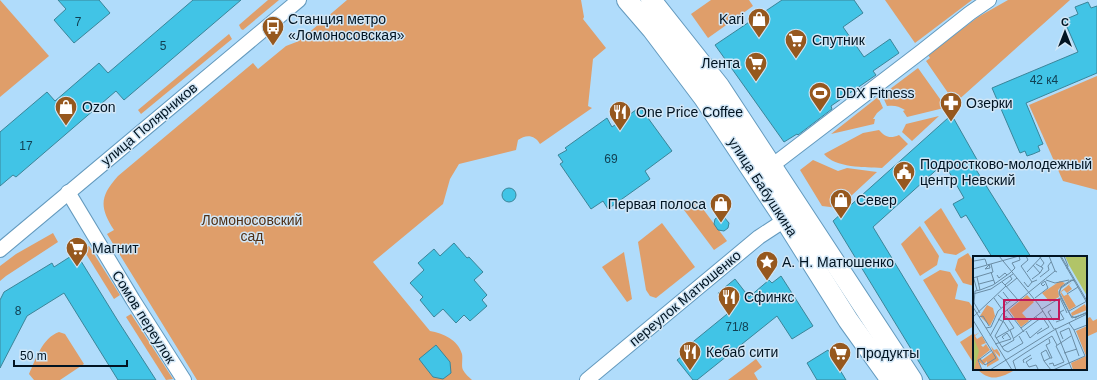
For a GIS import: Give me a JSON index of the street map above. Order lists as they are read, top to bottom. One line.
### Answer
{"streets":{"street":["улица Полярников","улица Бабушкина","переулок Матюшенко","Сомов переулок"]},"crossings":[["улица Полярников","Сомов переулок"],["улица Бабушкина","переулок Матюшенко"]],"parks":["Ломоносовский сад"],"places":{"shop":["Kari","Ozon","Север","Первая полоса"],"bus stop":["Станция метро «Ломоносовская»"],"supermarket":["Спутник","Лента","Магнит","Продукты"],"sports":["DDX Fitness"],"pharmacy":["Озерки"],"restaurant":["One Price Coffee","Сфинкс","Кебаб сити"],"public building":["Подростково-молодежный центр Невский"],"place":["А. Н. Матюшенко"]},"house_numbers":["7","5","42 к4","17","69","8","71/8"],"scale_bar":"50 m","north":"top"}
